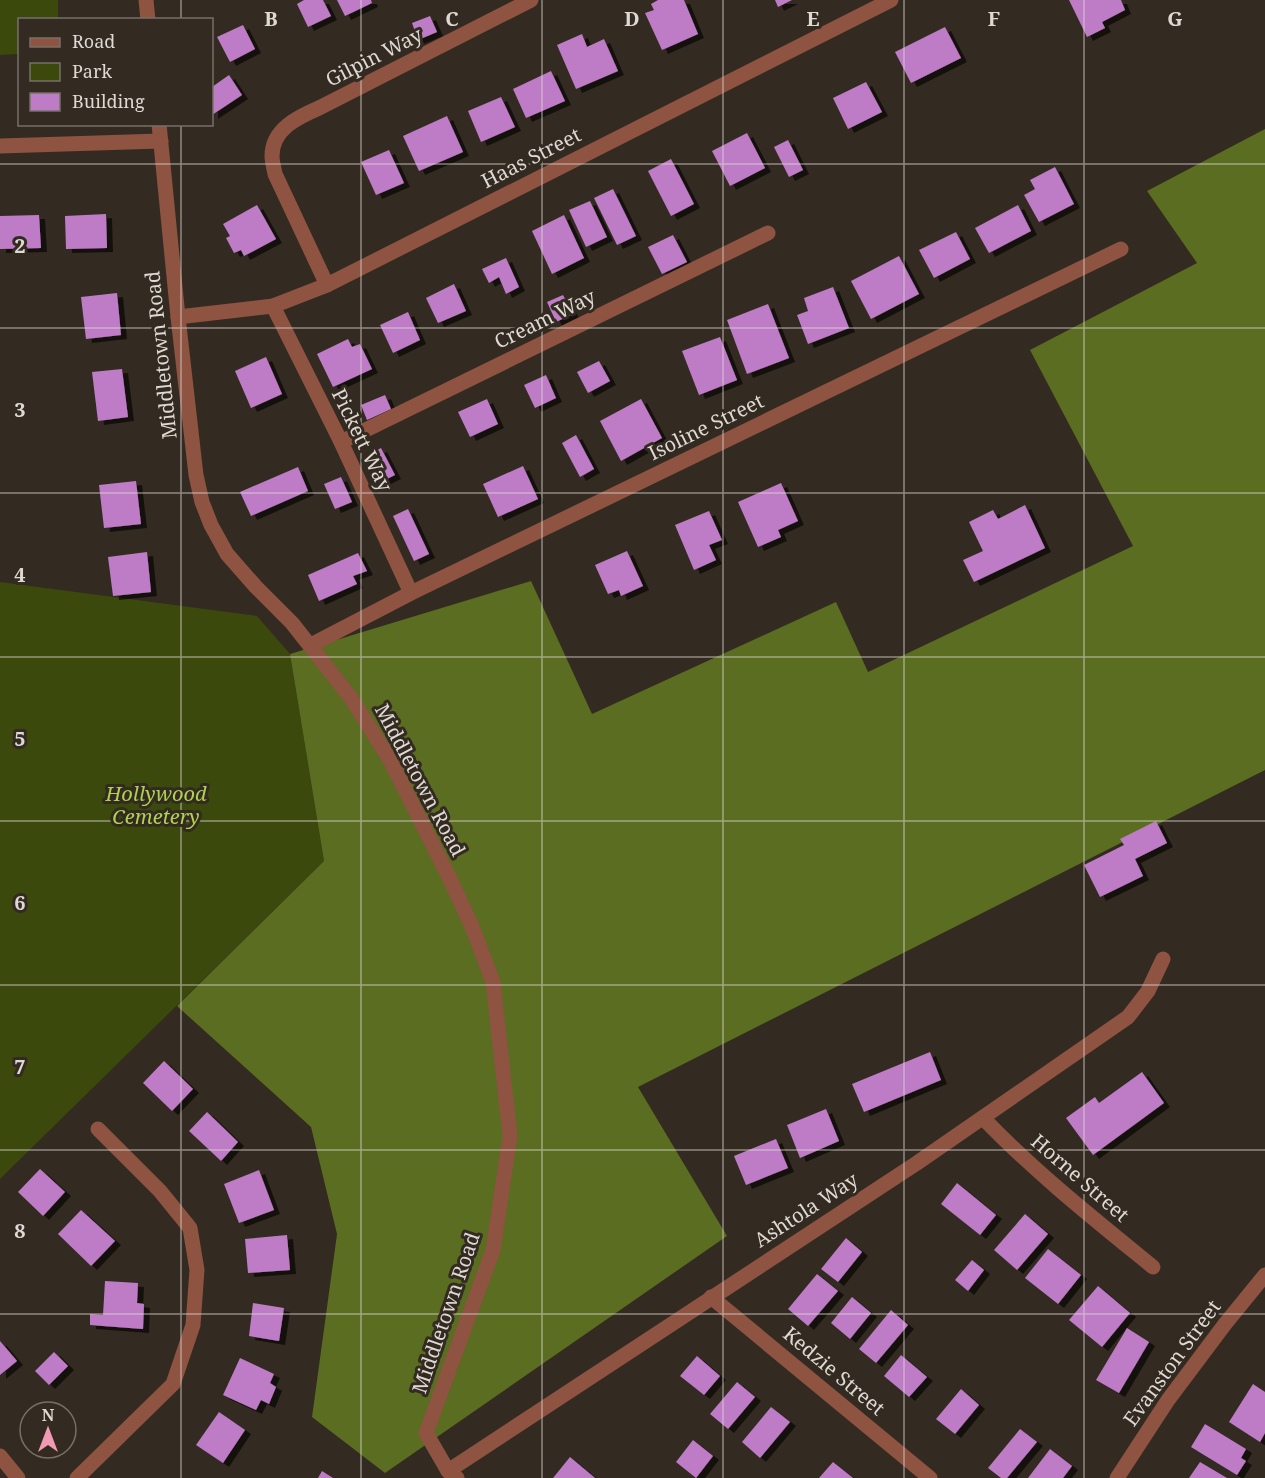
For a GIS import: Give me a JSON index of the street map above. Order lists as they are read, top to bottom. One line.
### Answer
{"streets":{"street":["Gilpin Way","Haas Street","Cream Way","Middletown Road","Isoline Street","Pickett Way","Horne Street","Ashtola Way","Evanston Street","Kedzie Street"]},"crossings":[["Gilpin Way","Haas Street"],["Haas Street","Middletown Road"],["Haas Street","Pickett Way"],["Cream Way","Pickett Way"],["Middletown Road","Isoline Street"],["Middletown Road","Ashtola Way"],["Isoline Street","Pickett Way"],["Horne Street","Ashtola Way"],["Ashtola Way","Kedzie Street"]],"parks":["Hollywood Cemetery"],"legend":["Road","Park","Building"],"north":"top","grid":{"columns":["B","C","D","E","F","G"],"rows":["2","3","4","5","6","7","8"]}}
